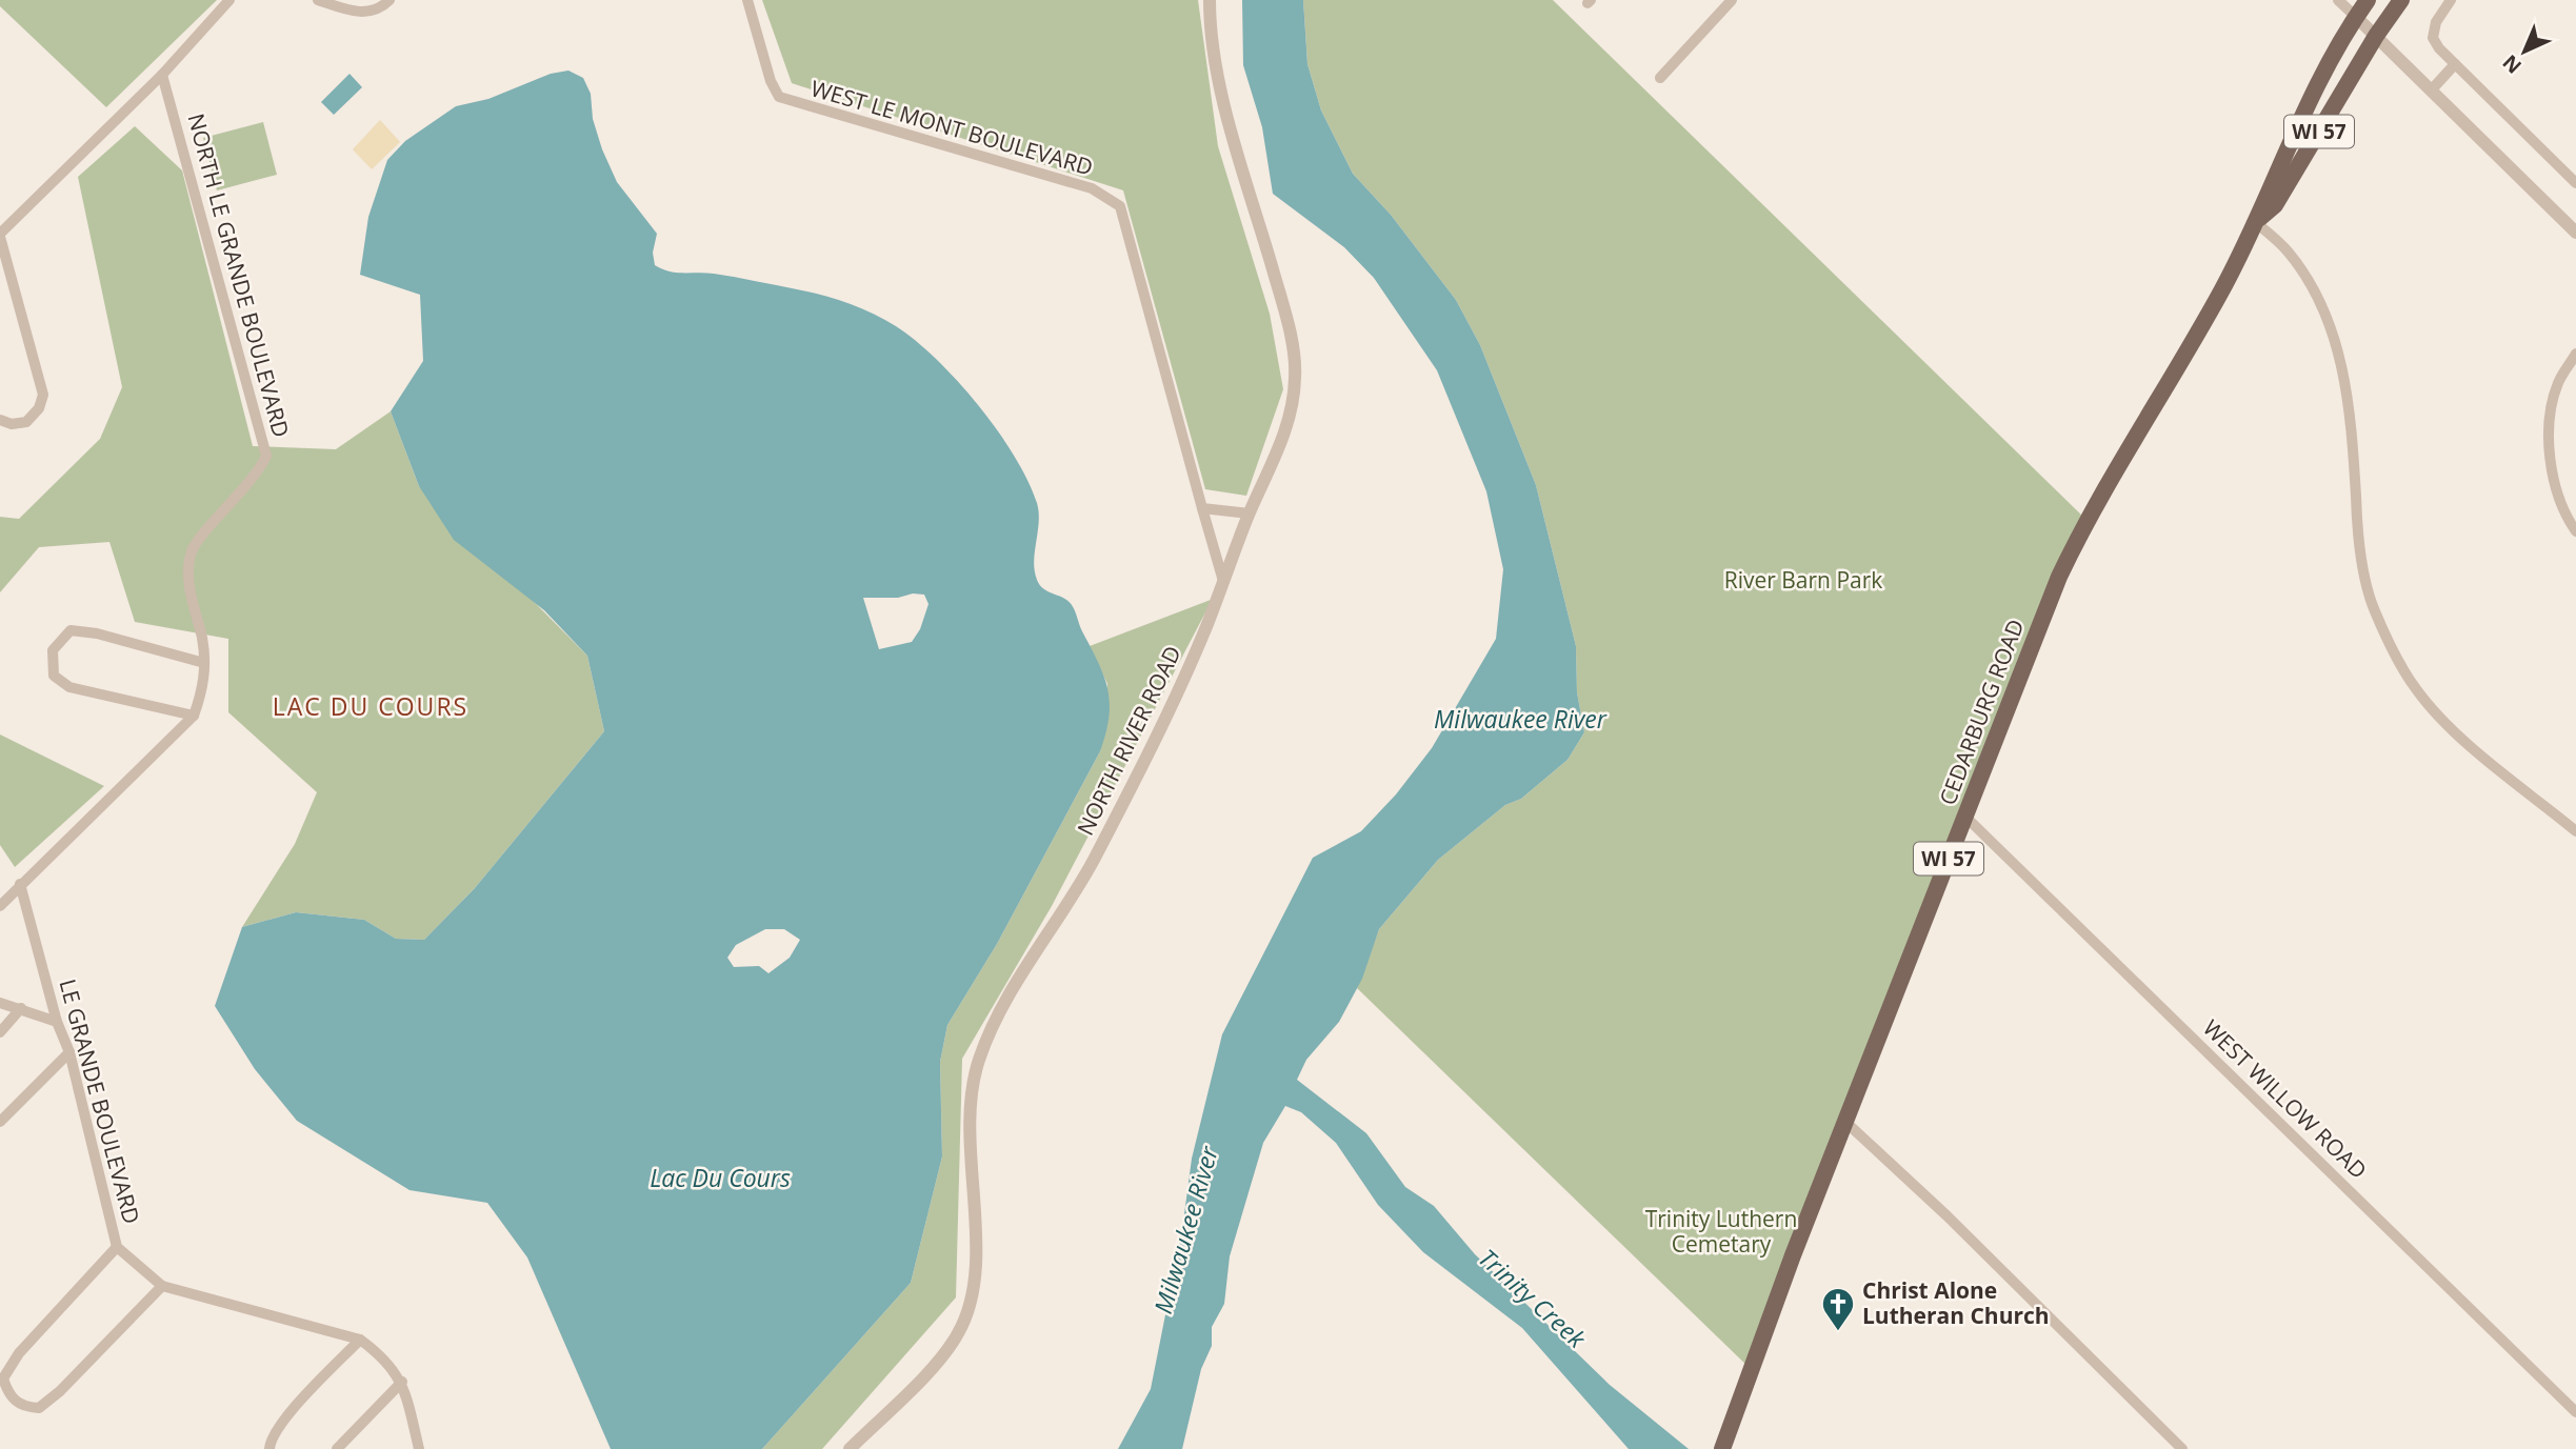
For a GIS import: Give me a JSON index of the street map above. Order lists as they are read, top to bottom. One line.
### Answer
{"streets":{"main road":["WI 57","CEDARBURG ROAD"],"street":["WEST LE MONT BOULEVARD","NORTH LE GRANDE BOULEVARD","NORTH RIVER ROAD","WEST WILLOW ROAD","LE GRANDE BOULEVARD"]},"crossings":[["WEST LE MONT BOULEVARD","NORTH RIVER ROAD"],["WI 57","CEDARBURG ROAD"],["NORTH LE GRANDE BOULEVARD","LE GRANDE BOULEVARD"],["CEDARBURG ROAD","WEST WILLOW ROAD"]],"districts":["LAC DU COURS"],"water":["Milwaukee River","Lac Du Cours","Trinity Creek"],"parks":["River Barn Park","Trinity Luthern Cemetary"],"places":{"church":["Christ Alone Lutheran Church"]},"north":"bottom left"}
